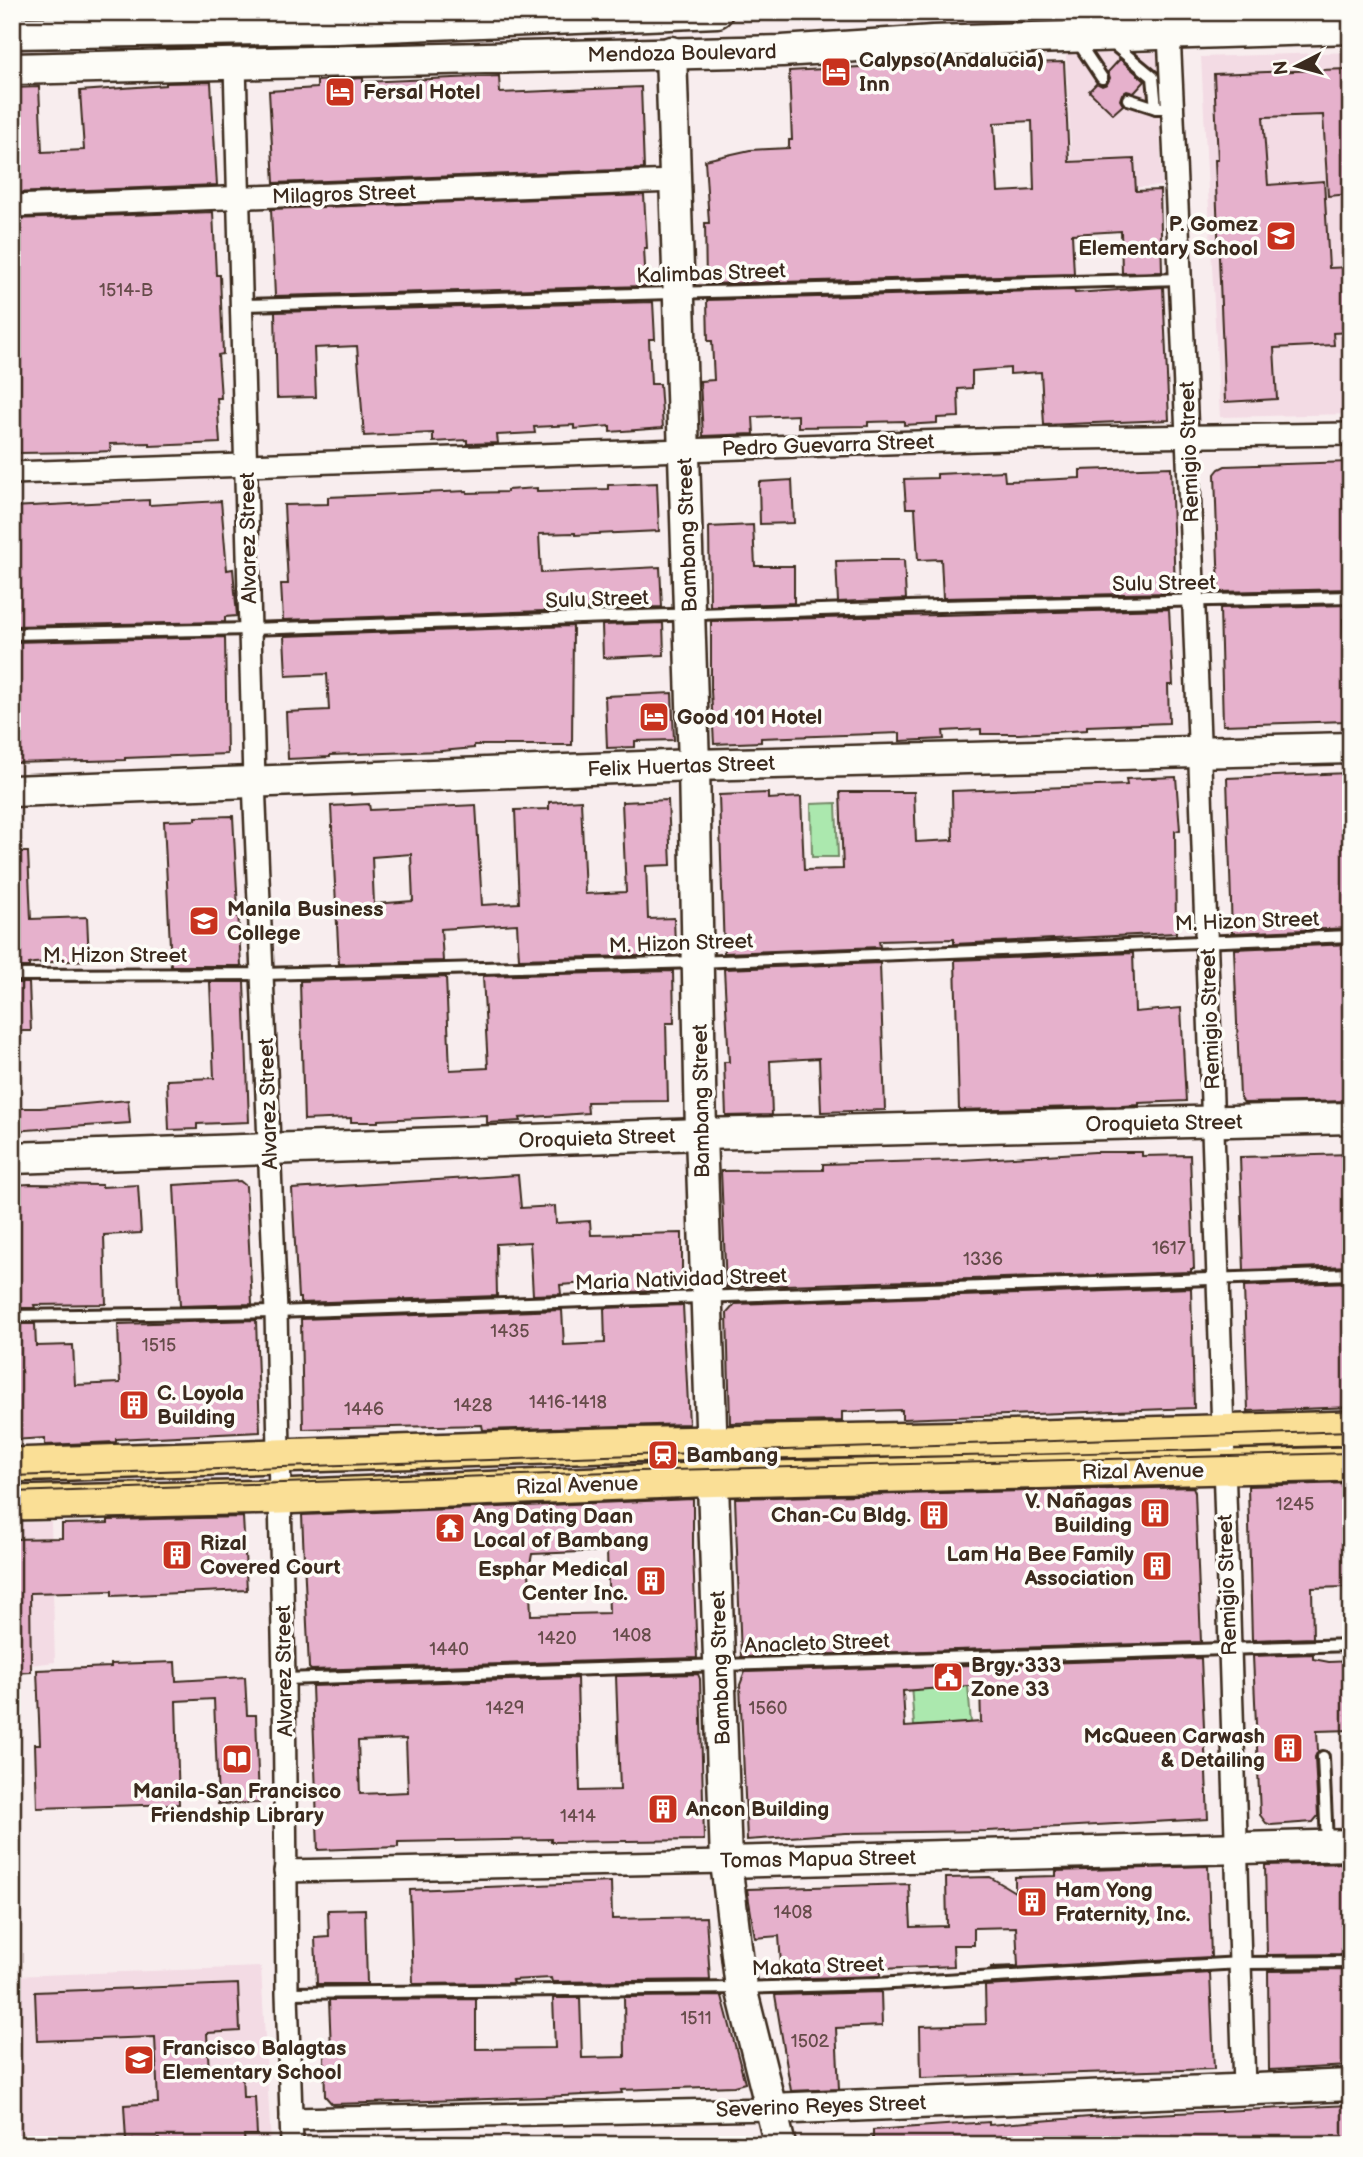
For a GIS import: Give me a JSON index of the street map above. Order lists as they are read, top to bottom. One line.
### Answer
{"streets":{"main road":["Rizal Avenue"],"street":["Mendoza Boulevard","Milagros Street","Pedro Guevarra Street","Remigio Street","Bambang Street","Alvarez Street","Felix Huertas Street","Oroquieta Street","Tomas Mapua Street","Severino Reyes Street"],"lane":["Kalimbas Street","Sulu Street","M. Hizon Street","Maria Natividad Street","Anacleto Street","Makata Street"]},"crossings":[["Mendoza Boulevard","Remigio Street"],["Mendoza Boulevard","Bambang Street"],["Mendoza Boulevard","Alvarez Street"],["Milagros Street","Bambang Street"],["Milagros Street","Alvarez Street"],["Kalimbas Street","Remigio Street"],["Kalimbas Street","Bambang Street"],["Kalimbas Street","Alvarez Street"],["Pedro Guevarra Street","Remigio Street"],["Pedro Guevarra Street","Bambang Street"],["Pedro Guevarra Street","Alvarez Street"],["Remigio Street","Sulu Street"],["Remigio Street","Felix Huertas Street"],["Remigio Street","M. Hizon Street"],["Remigio Street","Oroquieta Street"],["Remigio Street","Maria Natividad Street"],["Remigio Street","Rizal Avenue"],["Remigio Street","Anacleto Street"],["Remigio Street","Tomas Mapua Street"],["Remigio Street","Makata Street"],["Remigio Street","Severino Reyes Street"],["Bambang Street","Sulu Street"],["Bambang Street","Felix Huertas Street"],["Bambang Street","M. Hizon Street"],["Bambang Street","Oroquieta Street"],["Bambang Street","Maria Natividad Street"],["Bambang Street","Rizal Avenue"],["Bambang Street","Anacleto Street"],["Bambang Street","Tomas Mapua Street"],["Bambang Street","Makata Street"],["Bambang Street","Severino Reyes Street"],["Alvarez Street","Sulu Street"],["Alvarez Street","Felix Huertas Street"],["Alvarez Street","M. Hizon Street"],["Alvarez Street","Oroquieta Street"],["Alvarez Street","Maria Natividad Street"],["Alvarez Street","Rizal Avenue"],["Alvarez Street","Anacleto Street"],["Alvarez Street","Tomas Mapua Street"],["Alvarez Street","Makata Street"],["Alvarez Street","Severino Reyes Street"]],"places":{"hotel":["Calypso(Andalucia) Inn","Fersal Hotel","Good 101 Hotel"],"school or university":["P. Gomez Elementary School","Manila Business College","Francisco Balagtas Elementary School"],"building":["C. Loyola Building","V. Nañagas Building","Chan-Cu Bldg.","Rizal Covered Court","Lam Ha Bee Family Association","Esphar Medical Center Inc.","McQueen Carwash & Detailing","Ancon Building","Ham Yong Fraternity, Inc."],"station":["Bambang"],"temple":["Ang Dating Daan Local of Bambang"],"public building":["Brgy. 333 Zone 33"],"library":["Manila-San Francisco Friendship Library"]},"house_numbers":["1514-B","1617","1336","1435","1515","1416-1418","1428","1446","1245","1408","1420","1440","1429","1560","1414","1408","1511","1502"],"north":"left"}
